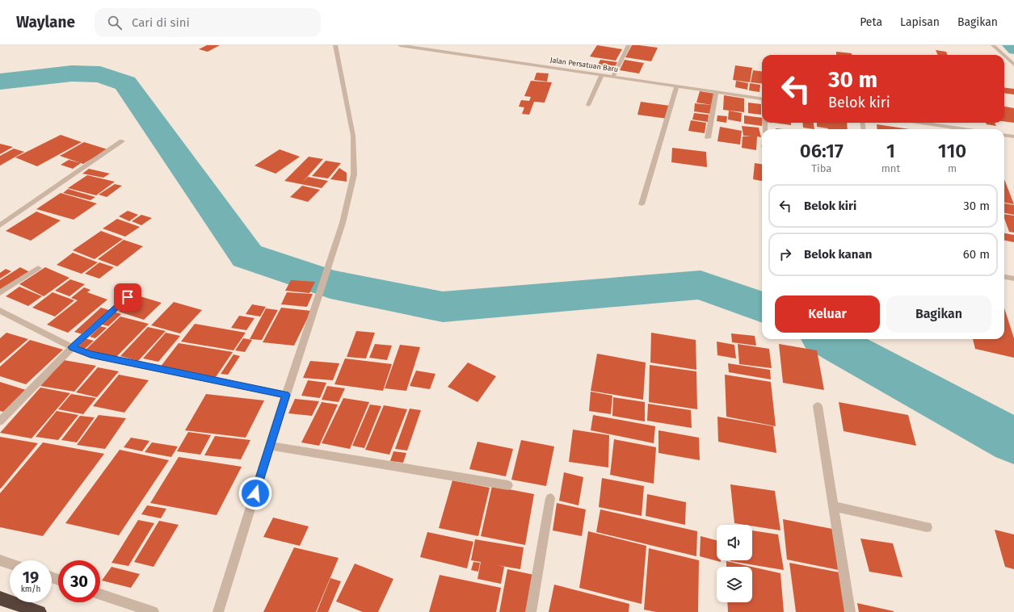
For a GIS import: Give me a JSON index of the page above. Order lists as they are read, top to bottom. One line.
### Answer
{"streets":{"street":["Jalan Persatuan Baru"]},"page":{"header":"Waylane","search":"Cari di sini","nav":["Peta","Lapisan","Bagikan"],"turn":["30 m","Belok kiri"],"eta":["06:17","Tiba","1","mnt","110","m"],"list":[{"name":"Belok kiri","value":"30 m"},{"name":"Belok kanan","value":"60 m"}],"buttons":["Keluar","Bagikan"],"speed":"19 km/h","limit":"30"}}
